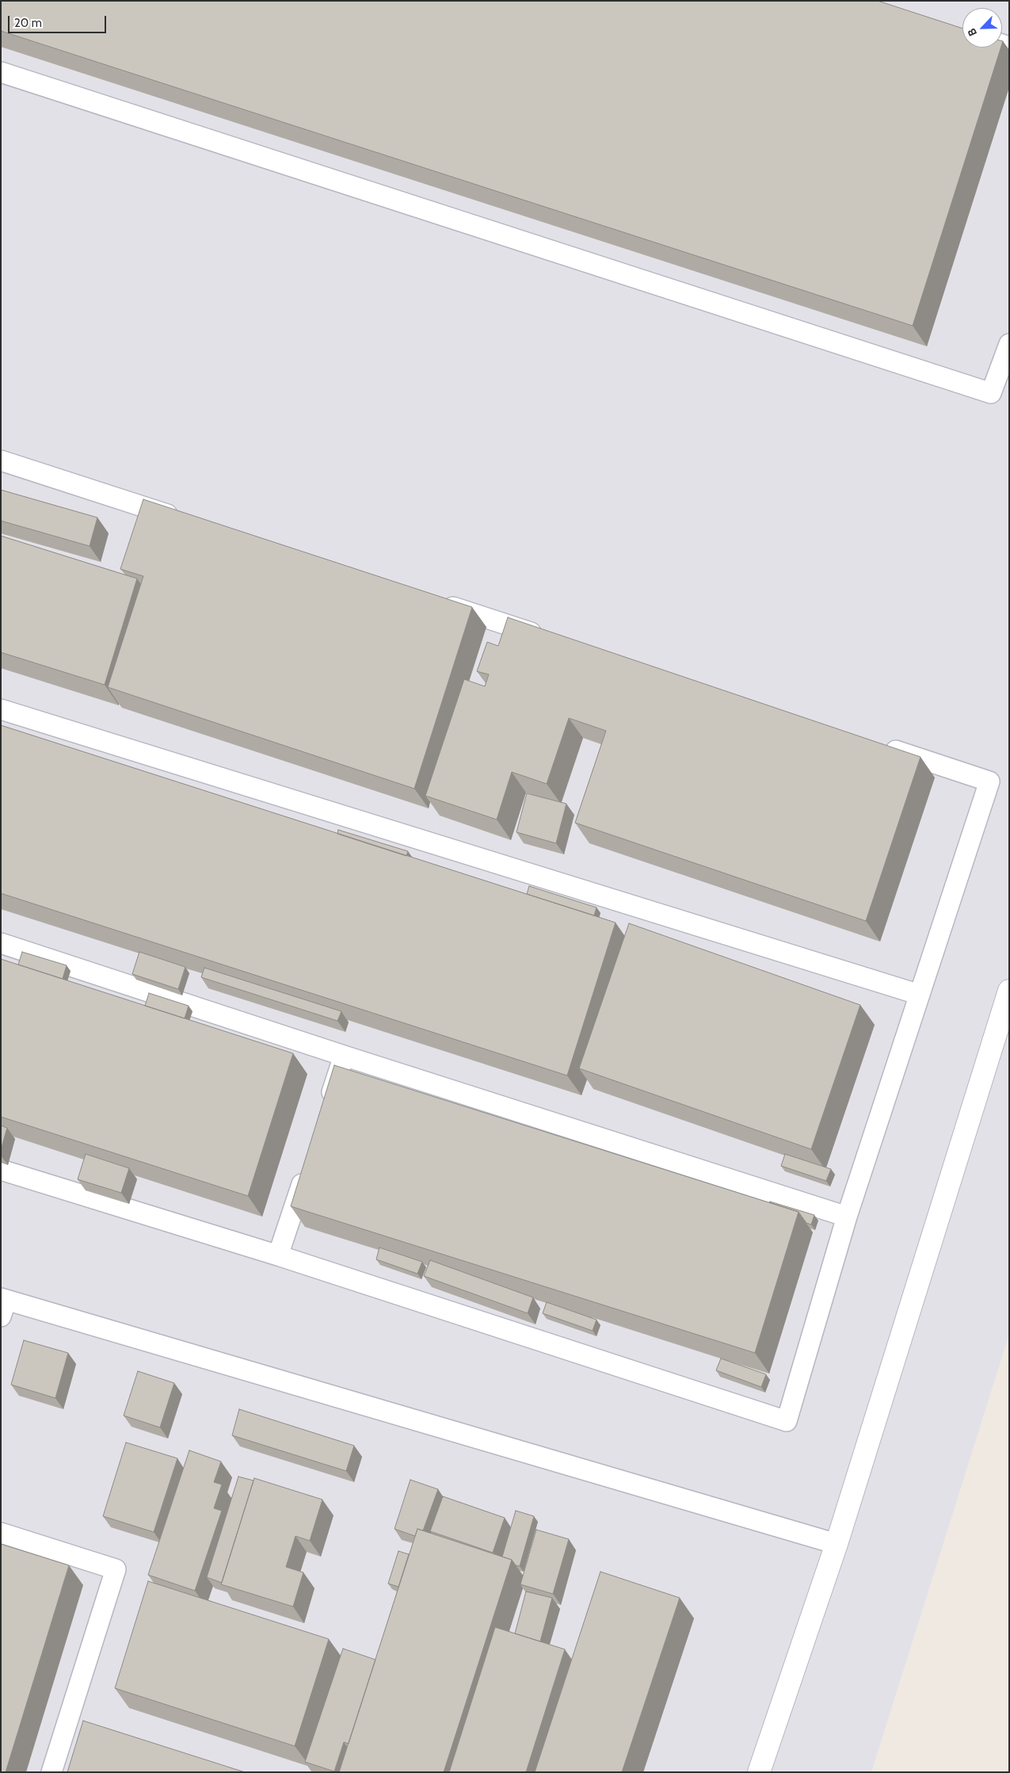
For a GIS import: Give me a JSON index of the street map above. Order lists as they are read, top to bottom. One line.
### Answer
{"scale_bar":"20 m","north":"bottom left"}
